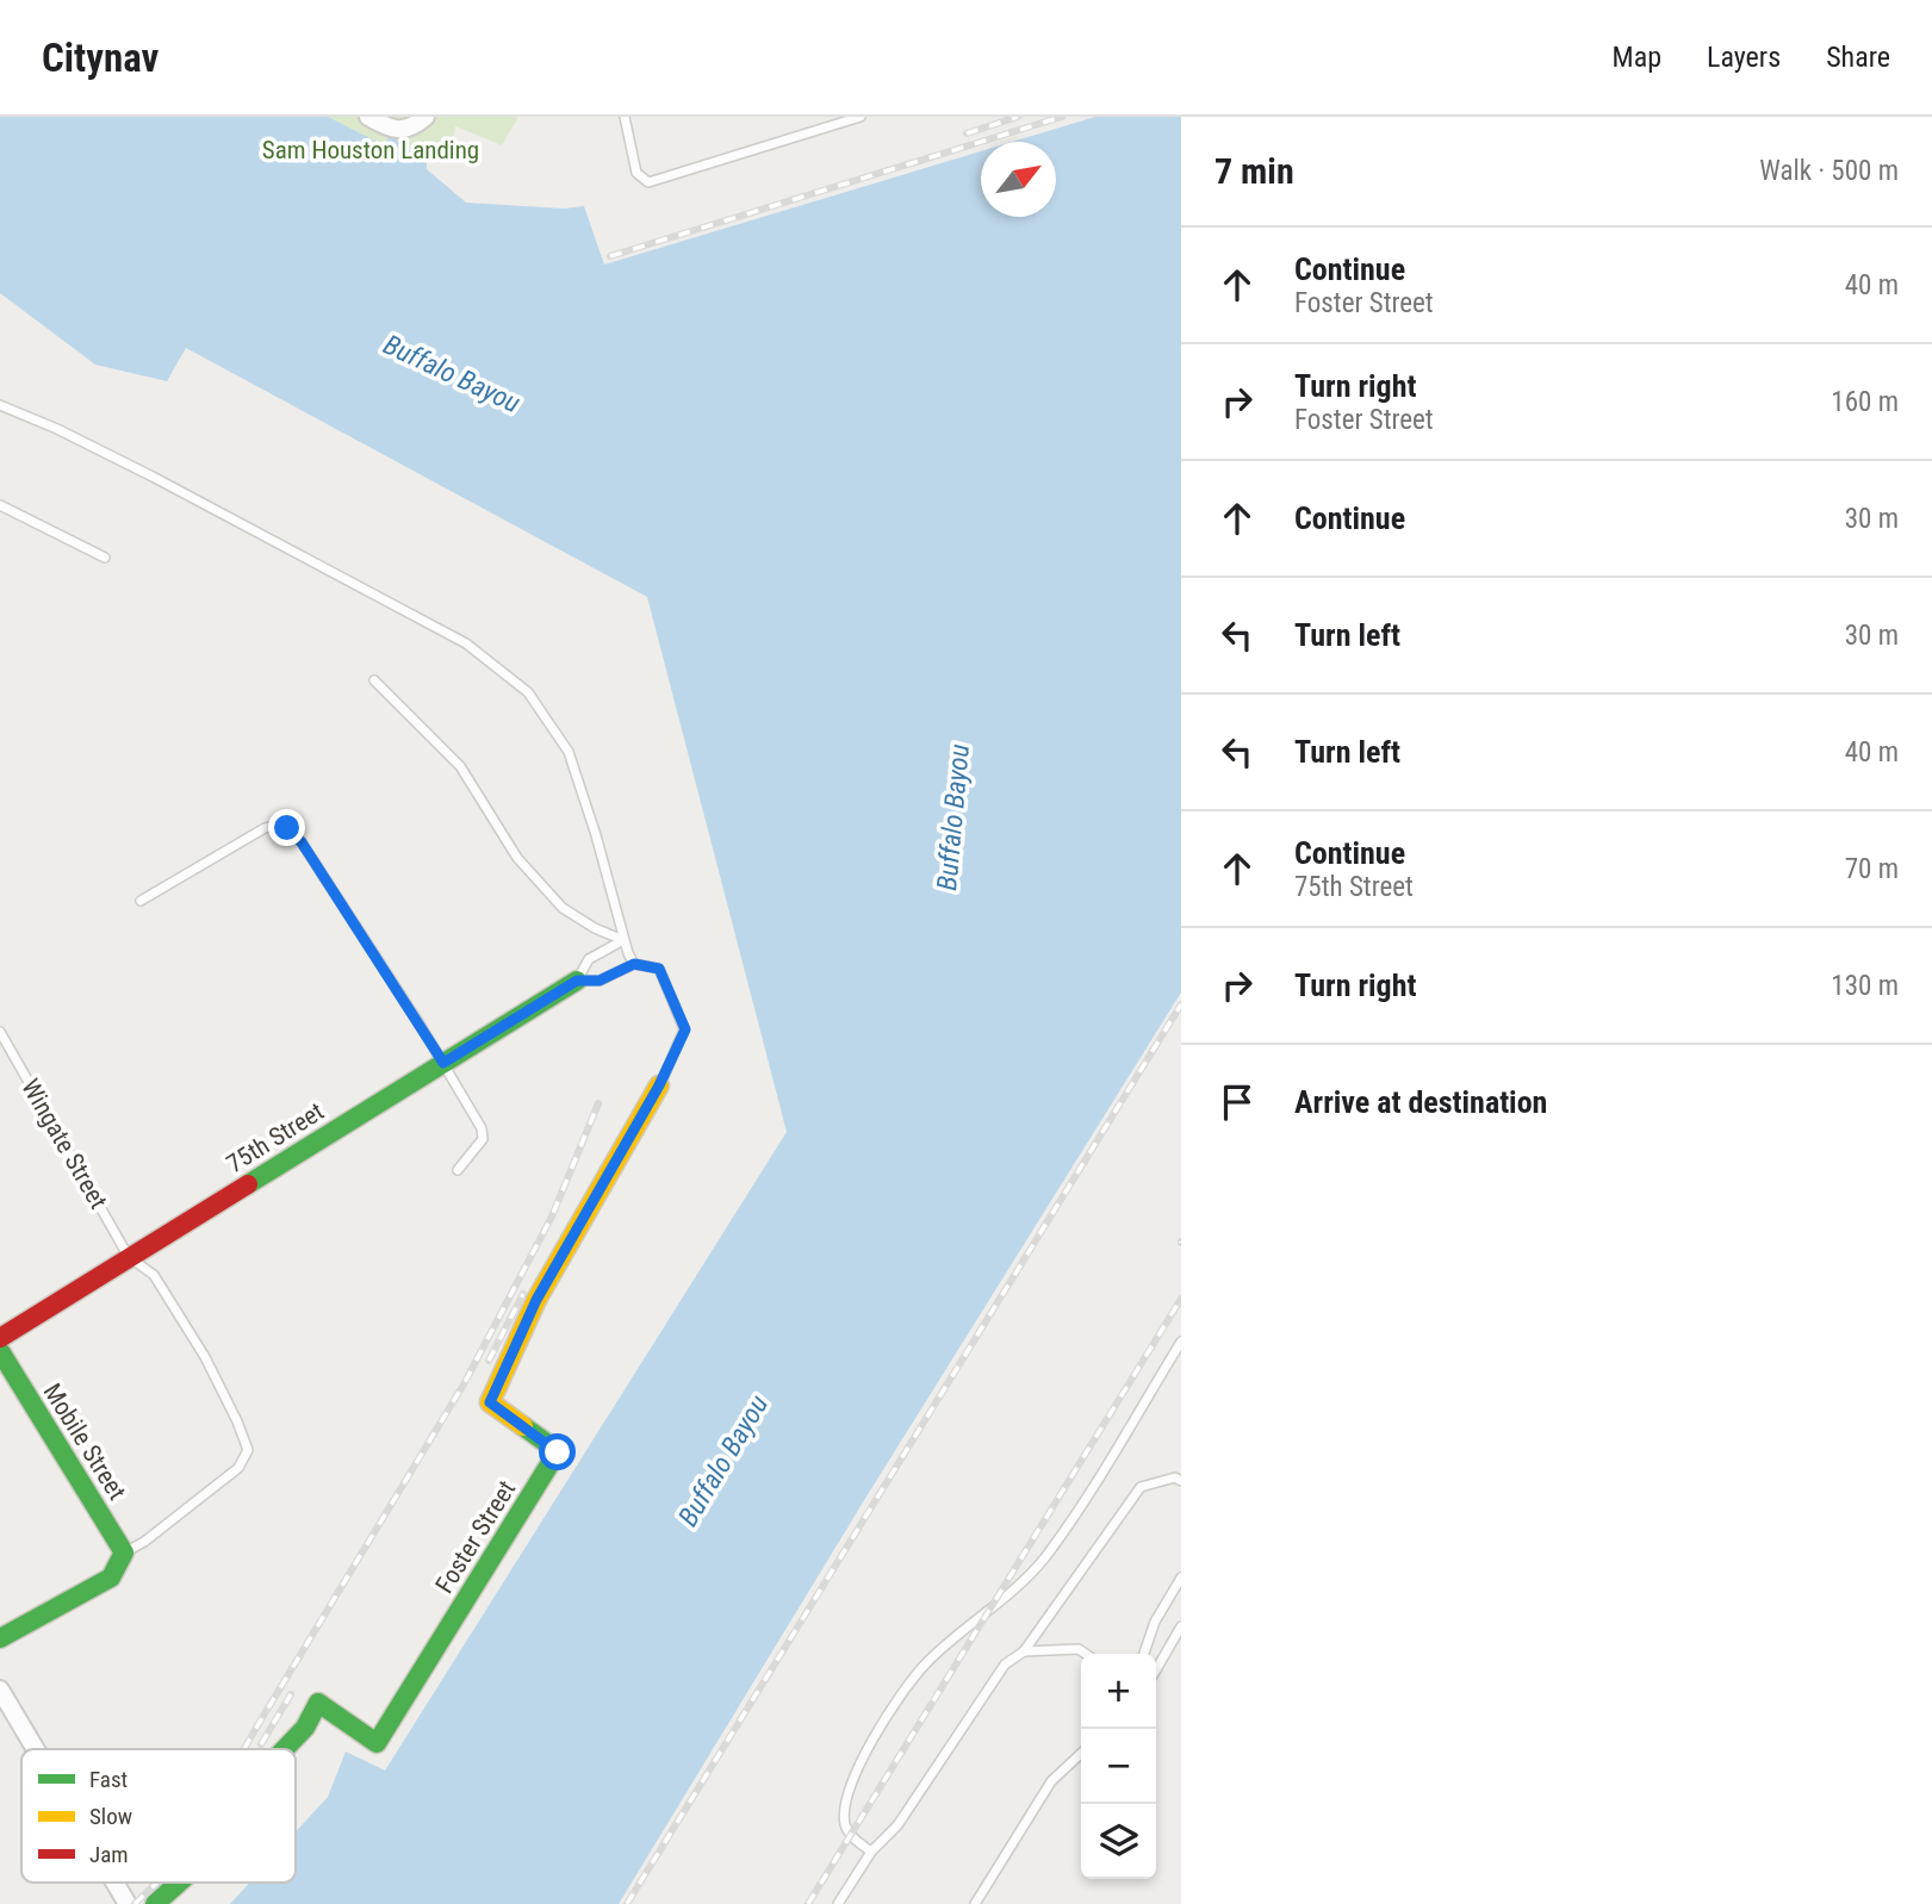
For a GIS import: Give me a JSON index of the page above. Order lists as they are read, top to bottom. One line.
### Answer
{"streets":{"street":["75th Street","Mobile Street","Foster Street"],"lane":["Wingate Street"]},"crossings":[["75th Street","Wingate Street"],["Wingate Street","Mobile Street"]],"water":["Buffalo Bayou"],"parks":["Sam Houston Landing"],"legend":["Fast","Slow","Jam"],"north":"top right","page":{"header":"Citynav","nav":["Map","Layers","Share"],"heading":["7 min","Walk · 500 m"],"list":[["Continue","Foster Street","40 m"],["Turn right","Foster Street","160 m"],["Continue","30 m"],["Turn left","30 m"],["Turn left","40 m"],["Continue","75th Street","70 m"],["Turn right","130 m"],"Arrive at destination"],"map_buttons":["+","−"]}}
